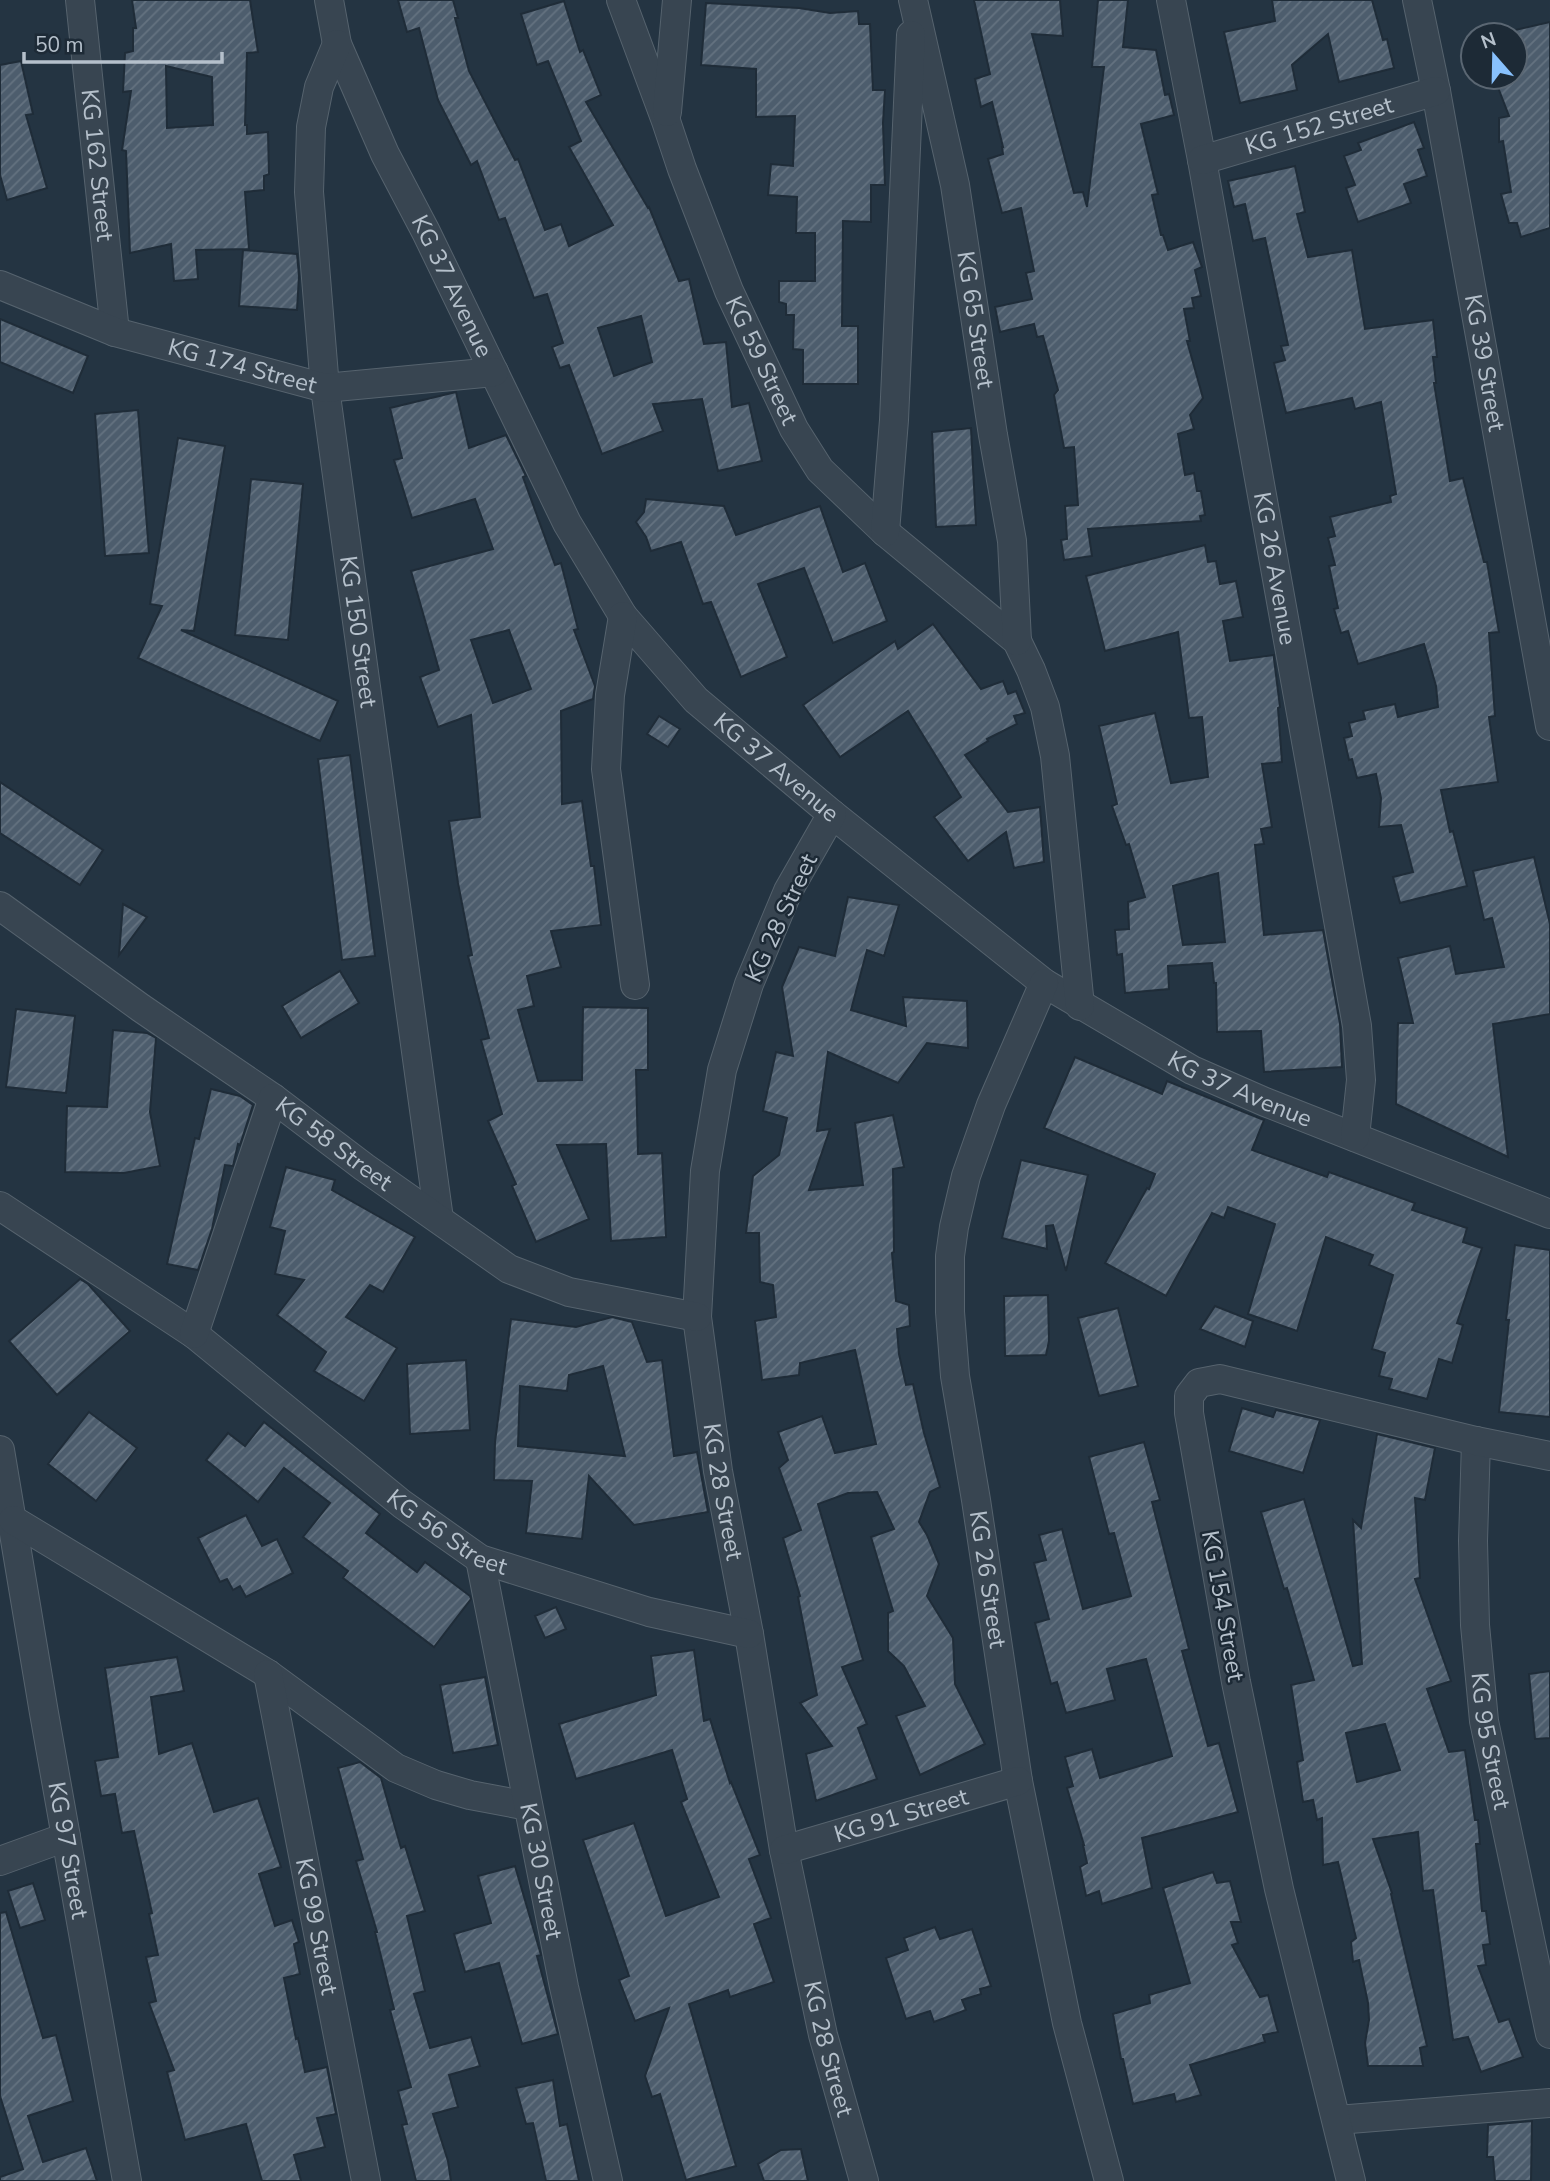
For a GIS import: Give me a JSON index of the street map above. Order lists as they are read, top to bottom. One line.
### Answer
{"streets":{"street":["KG 152 Street","KG 162 Street","KG 37 Avenue","KG 65 Street","KG 59 Street","KG 39 Street","KG 174 Street","KG 26 Avenue","KG 150 Street","KG 28 Street","KG 58 Street","KG 56 Street","KG 26 Street","KG 154 Street","KG 95 Street","KG 91 Street","KG 97 Street","KG 30 Street","KG 99 Street"]},"crossings":[["KG 152 Street","KG 39 Street"],["KG 152 Street","KG 26 Avenue"],["KG 162 Street","KG 174 Street"],["KG 37 Avenue","KG 174 Street"],["KG 37 Avenue","KG 26 Avenue"],["KG 37 Avenue","KG 150 Street"],["KG 37 Avenue","KG 28 Street"],["KG 37 Avenue","KG 26 Street"],["KG 65 Street","KG 59 Street"],["KG 174 Street","KG 150 Street"],["KG 150 Street","KG 58 Street"],["KG 28 Street","KG 58 Street"],["KG 28 Street","KG 56 Street"],["KG 28 Street","KG 91 Street"],["KG 56 Street","KG 30 Street"],["KG 26 Street","KG 91 Street"],["KG 154 Street","KG 95 Street"]],"scale_bar":"50 m","north":"top"}
